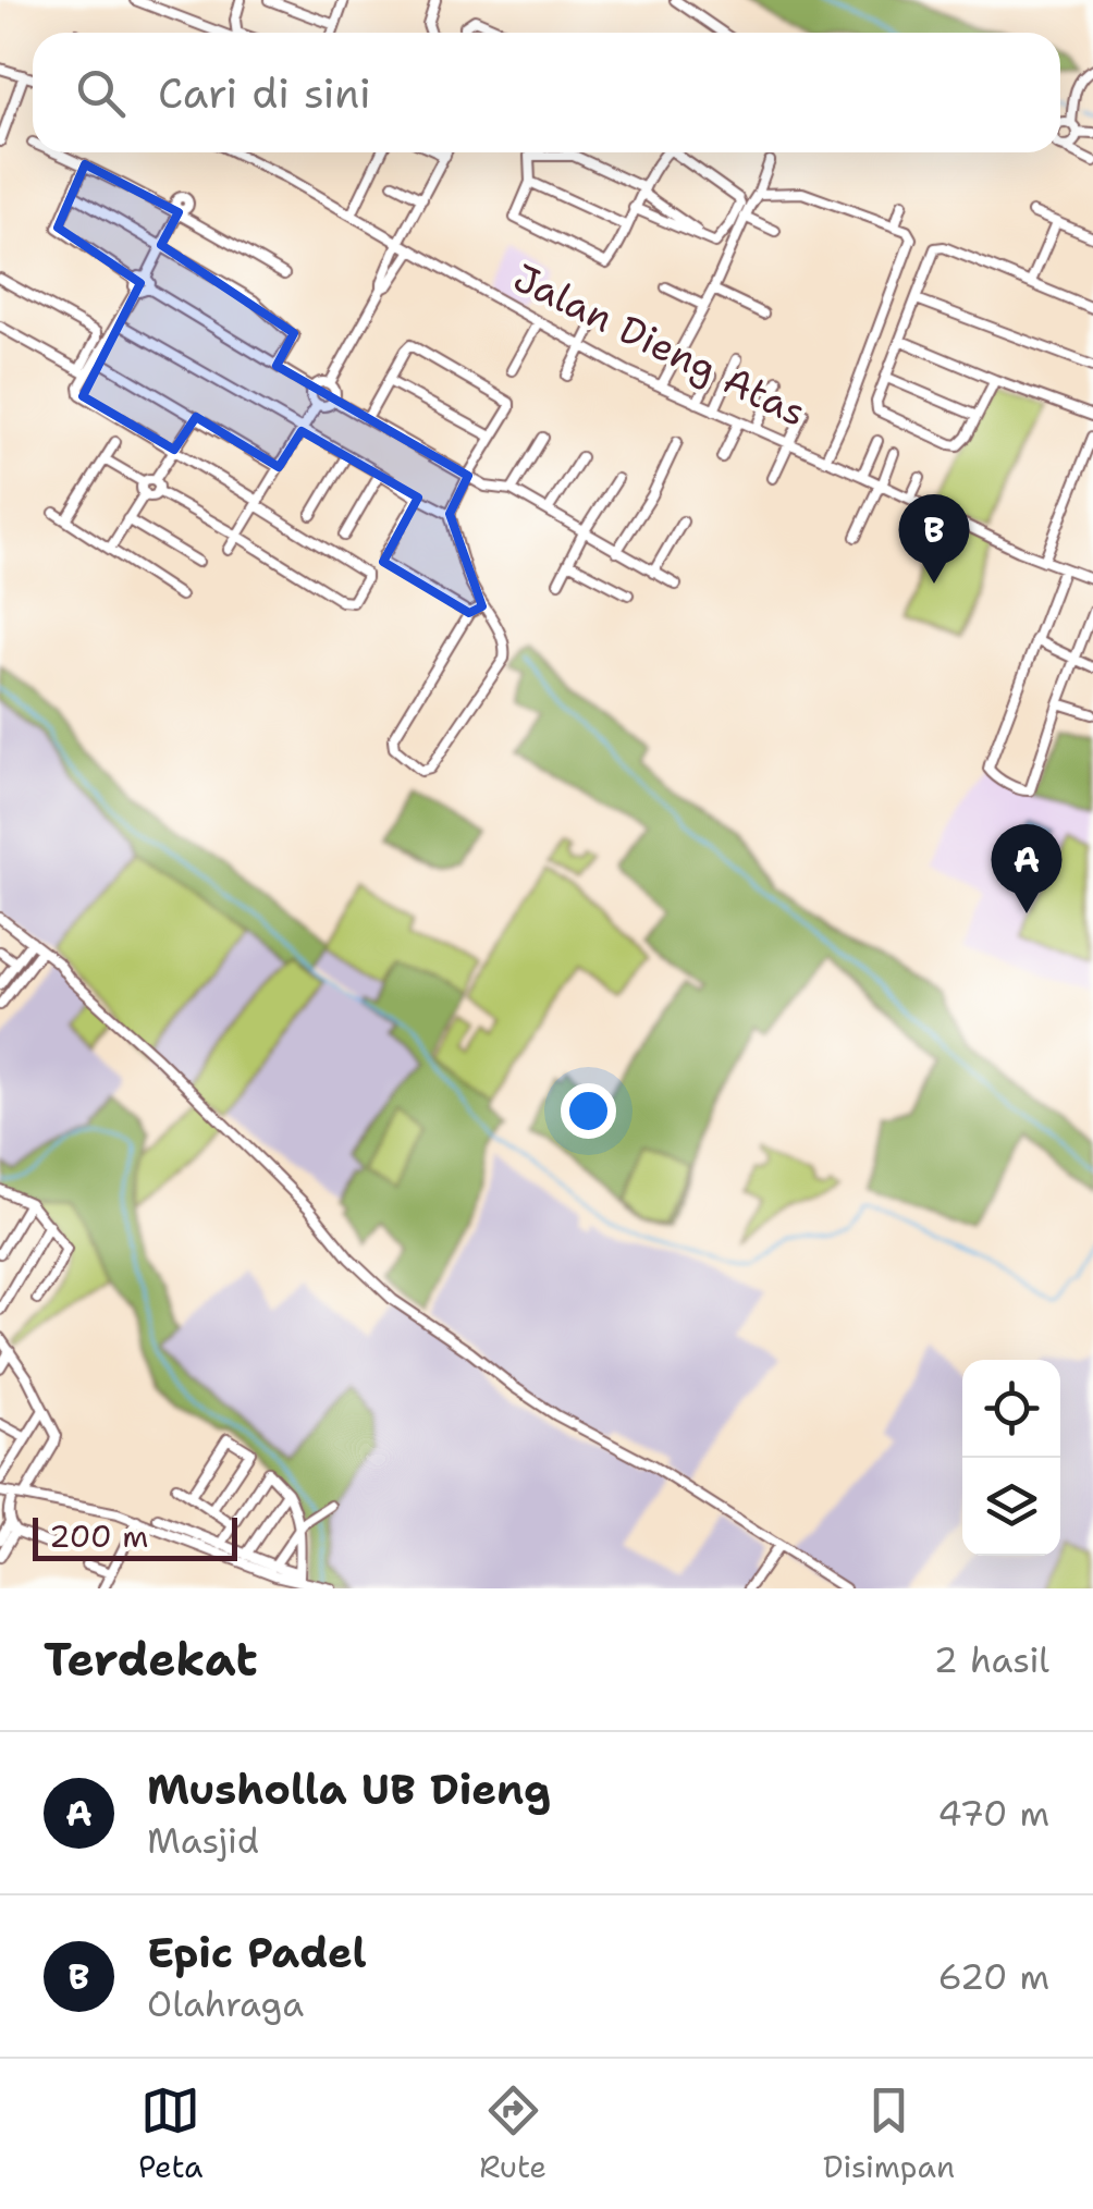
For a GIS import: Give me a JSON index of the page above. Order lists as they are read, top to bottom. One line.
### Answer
{"streets":{"street":["Jalan Dieng Atas"]},"scale_bar":"200 m","page":{"search":"Cari di sini","pins":["B","A"],"scale":"200 m","heading":["Terdekat","2 hasil"],"list":[{"mark":"A","name":"Musholla UB Dieng","note":"Masjid","value":"470 m"},{"mark":"B","name":"Epic Padel","note":"Olahraga","value":"620 m"}],"nav":["Peta","Rute","Disimpan"]}}
